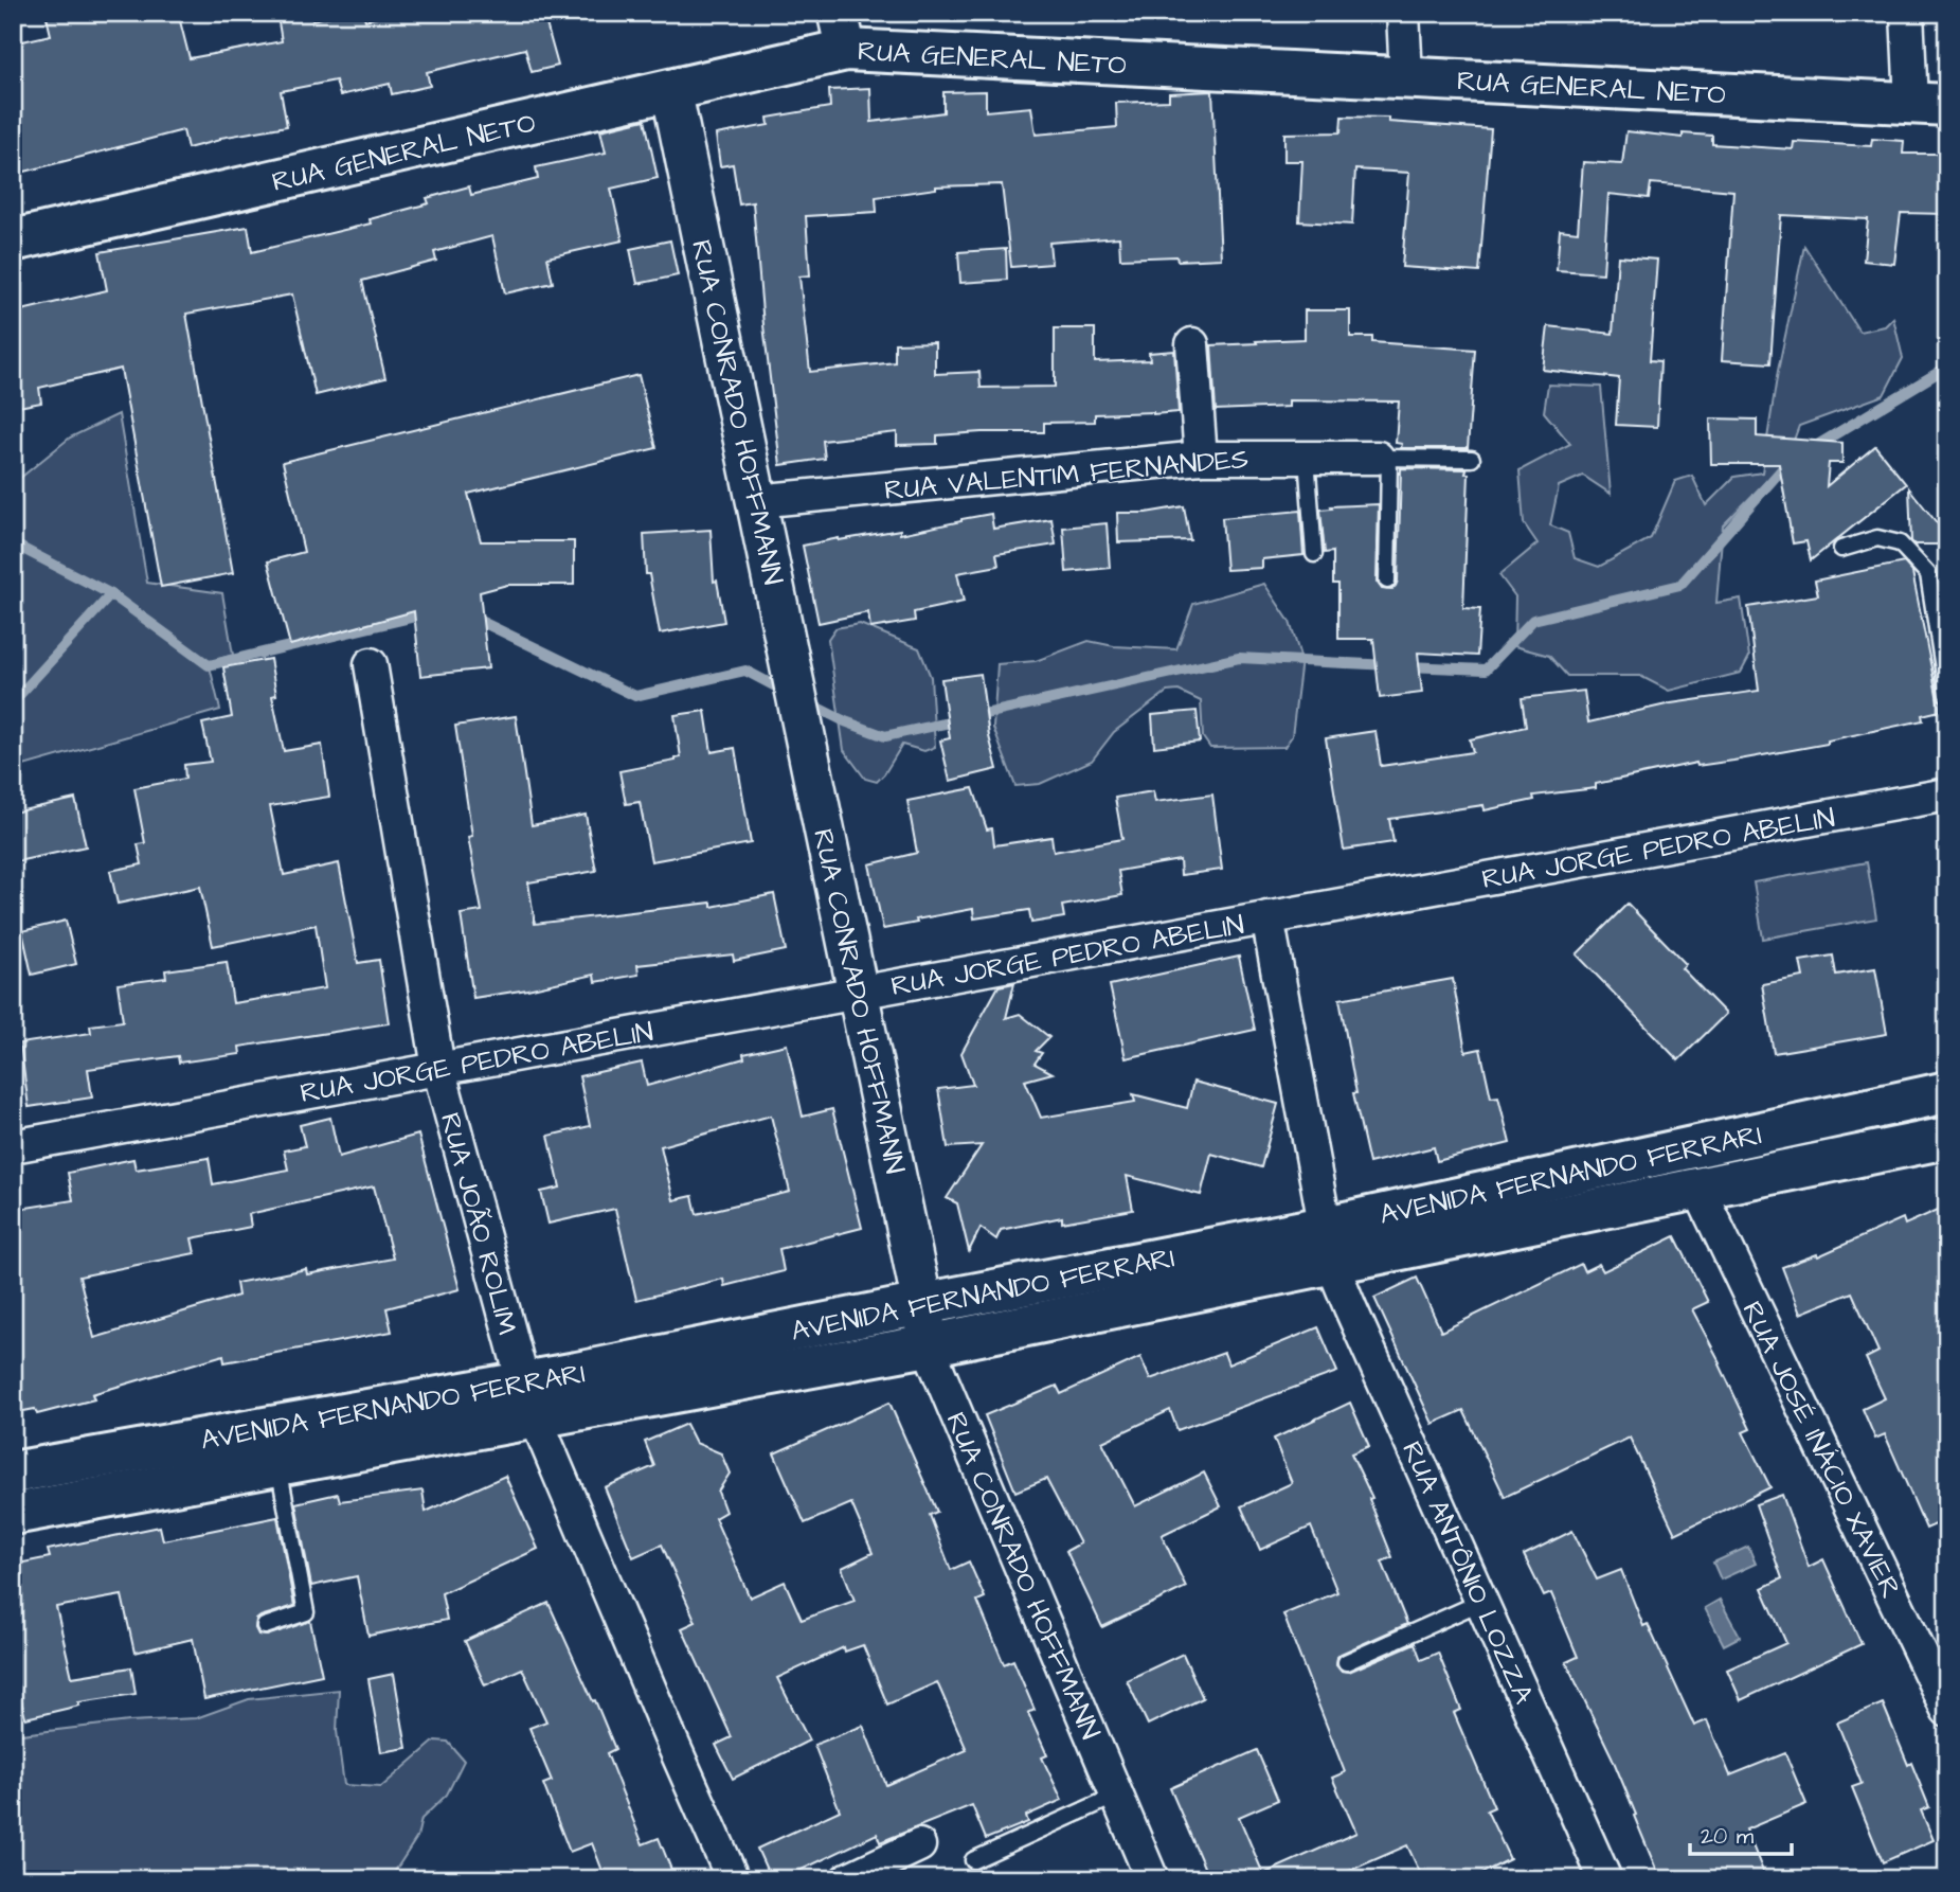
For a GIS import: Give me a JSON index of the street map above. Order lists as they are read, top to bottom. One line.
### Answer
{"streets":{"main road":["RUA GENERAL NETO","AVENIDA FERNANDO FERRARI"],"street":["RUA CONRADO HOFFMANN","RUA VALENTIM FERNANDES","RUA JORGE PEDRO ABELIN","RUA JOÃO ROLIM","RUA JOSÉ INÁCIO XAVIER","RUA ANTÔNIO LOZZA"]},"crossings":[["RUA GENERAL NETO","RUA CONRADO HOFFMANN"],["RUA CONRADO HOFFMANN","RUA VALENTIM FERNANDES"],["RUA CONRADO HOFFMANN","RUA JORGE PEDRO ABELIN"],["RUA CONRADO HOFFMANN","AVENIDA FERNANDO FERRARI"],["RUA JORGE PEDRO ABELIN","RUA JOÃO ROLIM"],["RUA JORGE PEDRO ABELIN","RUA ANTÔNIO LOZZA"],["AVENIDA FERNANDO FERRARI","RUA JOÃO ROLIM"],["AVENIDA FERNANDO FERRARI","RUA JOSÉ INÁCIO XAVIER"],["AVENIDA FERNANDO FERRARI","RUA ANTÔNIO LOZZA"]],"scale_bar":"20 m"}
